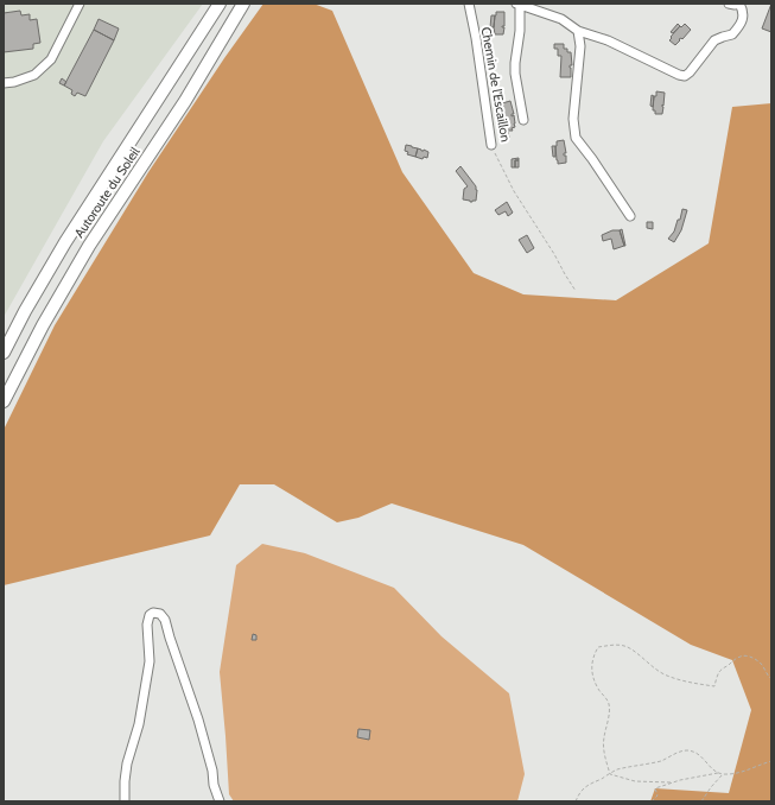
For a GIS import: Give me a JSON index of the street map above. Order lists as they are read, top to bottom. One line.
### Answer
{"streets":{"highway":["Autoroute du Soleil"],"street":["Chemin de l'Escaillon"]}}
